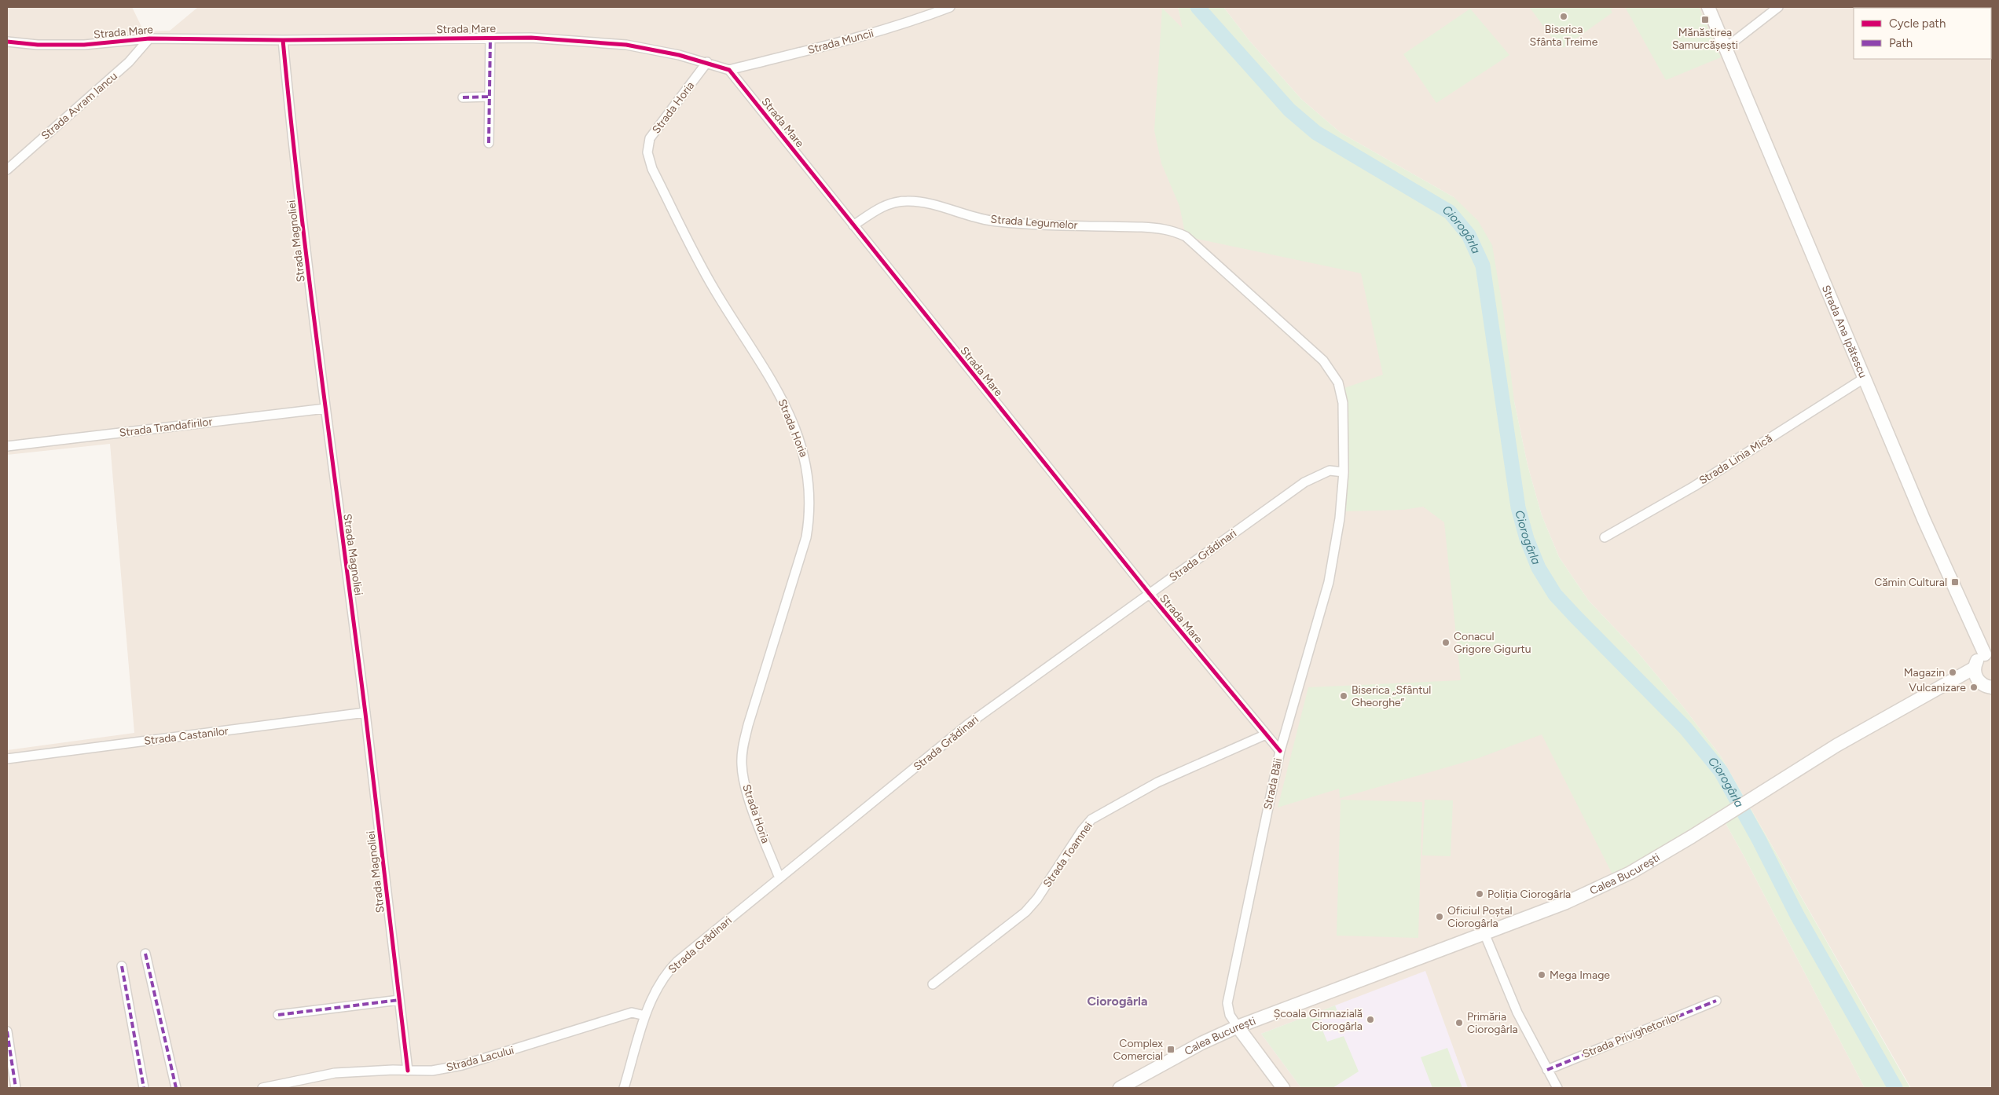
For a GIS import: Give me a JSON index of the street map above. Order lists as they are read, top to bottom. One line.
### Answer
{"streets":{"main road":["Strada Ana Ipătescu","Calea București"],"street":["Strada Mare","Strada Muncii","Strada Avram Iancu","Strada Horia","Strada Legumelor","Strada Magnoliei","Strada Trandafirilor","Strada Linia Mică","Strada Grădinari","Strada Castanilor","Strada Băii","Strada Toamnei","Strada Privighetorilor","Strada Lacului"]},"crossings":[["Strada Mare","Strada Muncii"],["Strada Mare","Strada Avram Iancu"],["Strada Mare","Strada Horia"],["Strada Mare","Strada Legumelor"],["Strada Mare","Strada Magnoliei"],["Strada Mare","Strada Grădinari"],["Strada Mare","Strada Băii"],["Strada Mare","Strada Toamnei"],["Strada Horia","Strada Grădinari"],["Strada Legumelor","Strada Băii"],["Strada Magnoliei","Strada Trandafirilor"],["Strada Magnoliei","Strada Castanilor"],["Strada Magnoliei","Strada Lacului"],["Strada Ana Ipătescu","Strada Linia Mică"],["Strada Grădinari","Strada Băii"],["Strada Grădinari","Strada Lacului"],["Strada Băii","Calea București"]],"districts":["Ciorogârla"],"water":["Ciorogârla"],"places":{"other":["Biserica Sfânta Treime","Conacul Grigore Gigurtu","Magazin","Vulcanizare","Biserica „Sfântul Gheorghe”","Poliția Ciorogârla","Oficiul Poștal Ciorogârla","Mega Image","Școala Gimnazială Ciorogârla","Primăria Ciorogârla"],"transit":["Mănăstirea Samurcășești","Cămin Cultural","Complex Comercial"]},"legend":["Cycle path","Path"]}
